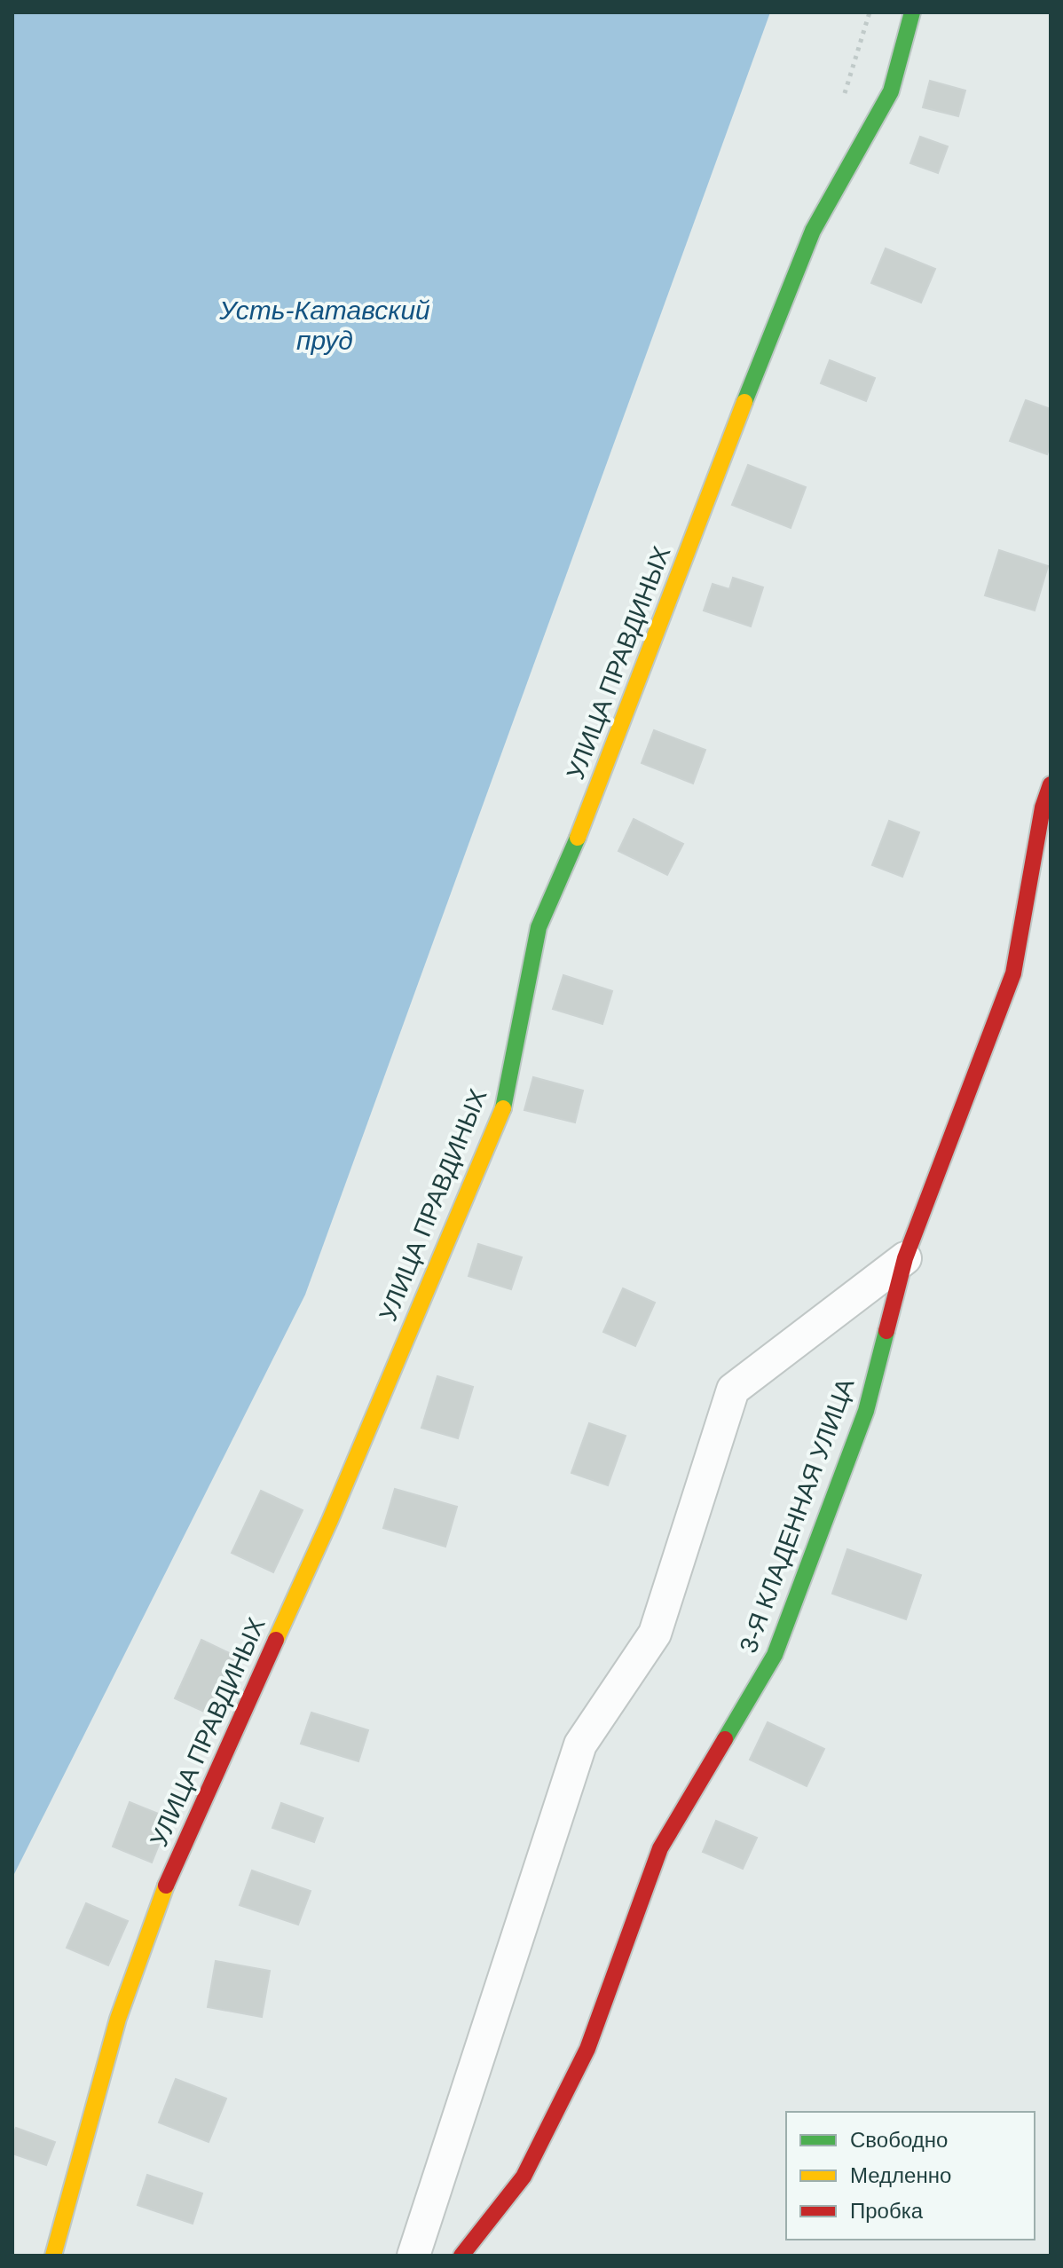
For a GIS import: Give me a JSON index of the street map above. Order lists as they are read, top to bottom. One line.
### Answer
{"streets":{"street":["УЛИЦА ПРАВДИНЫХ","3-Я КЛАДЕННАЯ УЛИЦА"]},"water":["Усть-Катавский пруд"],"legend":["Свободно","Медленно","Пробка"]}
